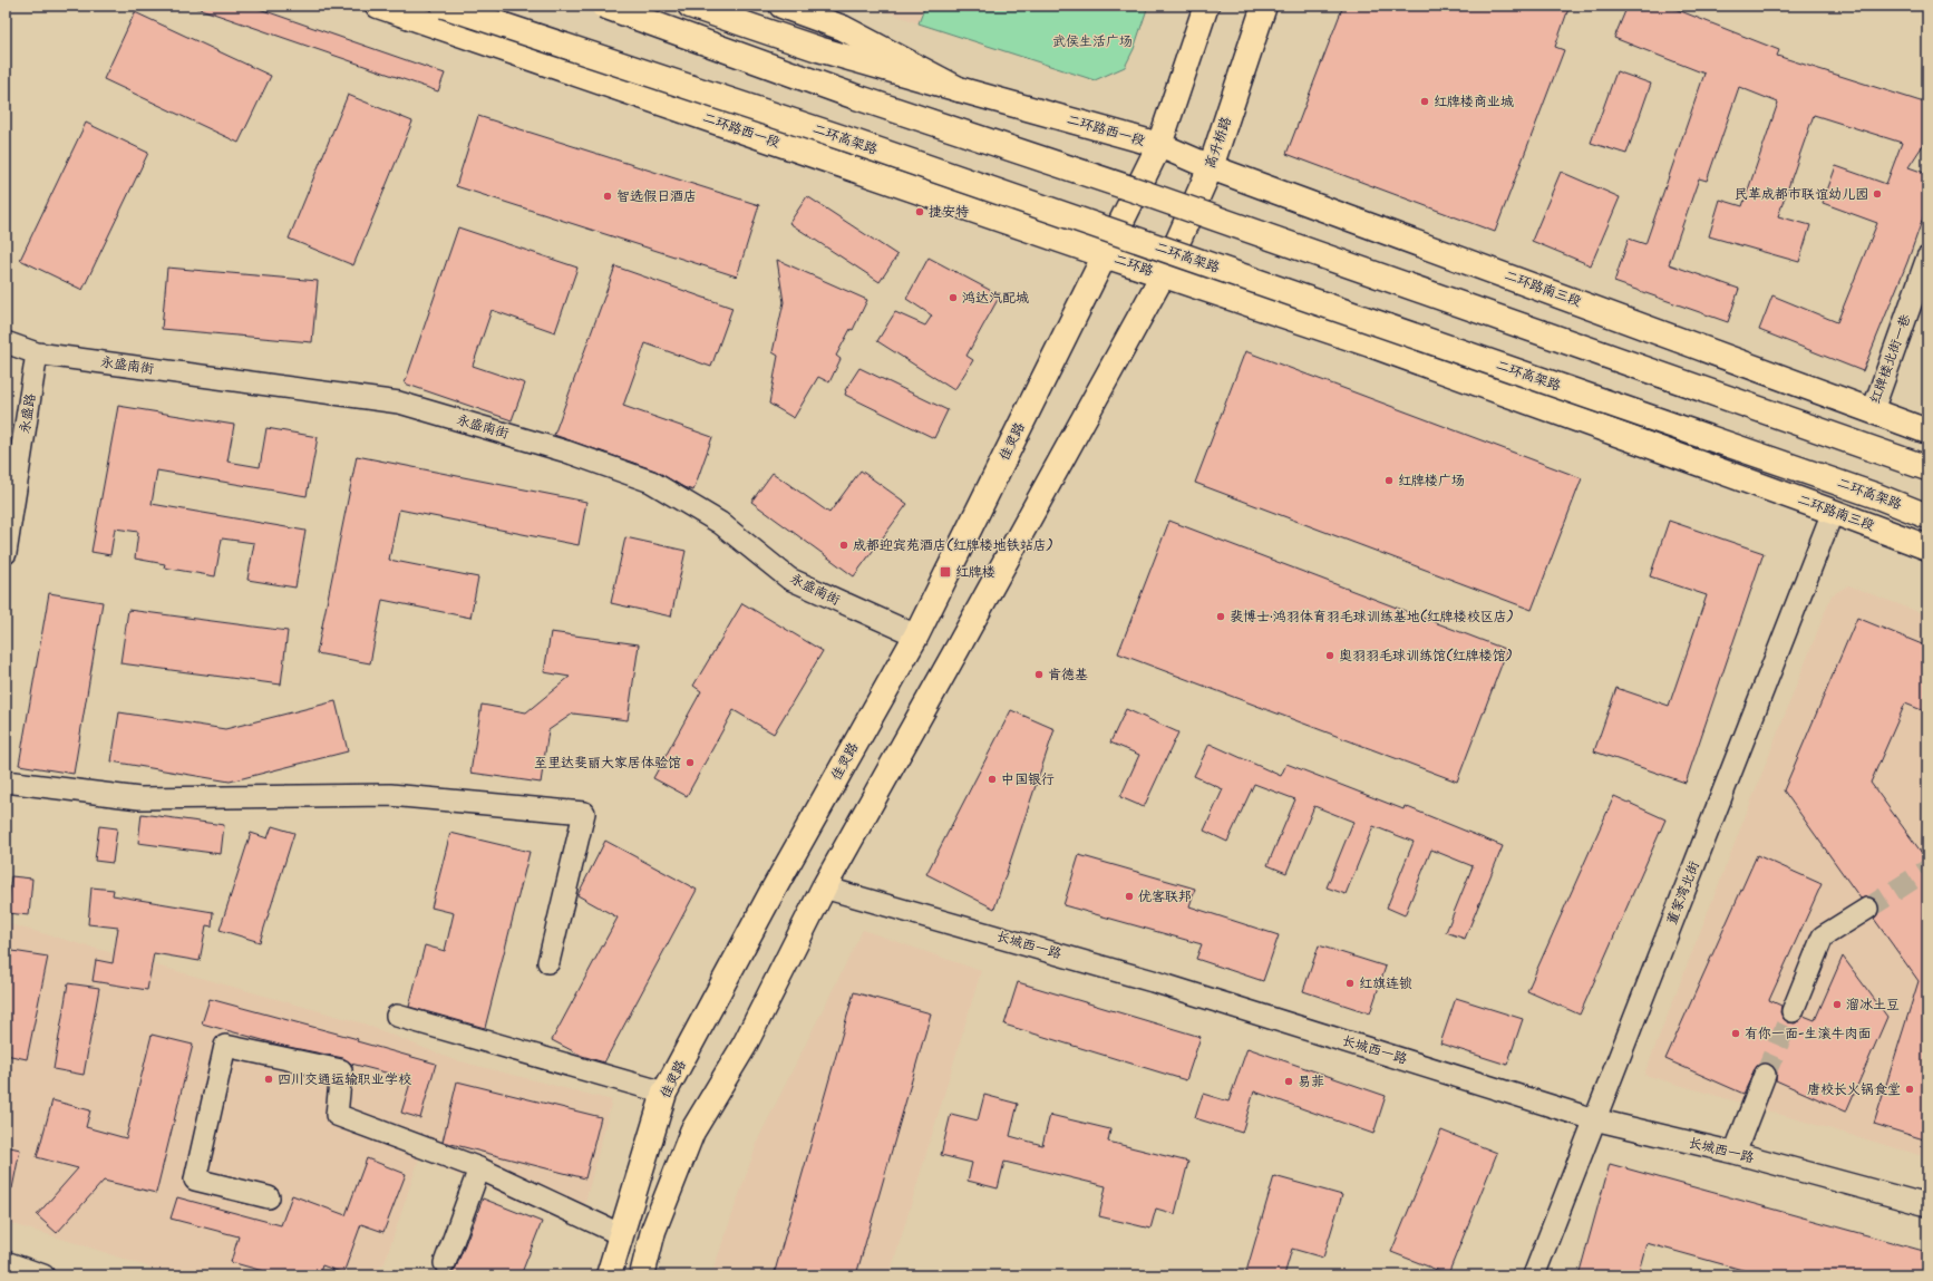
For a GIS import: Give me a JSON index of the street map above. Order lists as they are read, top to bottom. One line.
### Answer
{"streets":{"main road":["二环路西一段","二环高架路","高升桥路","二环路","二环路南三段","佳灵路"],"street":["红牌楼北街一巷","永盛南街","永盛路","董家湾北街","长城西一路"]},"crossings":[["二环路西一段","二环路"],["二环路西一段","二环路南三段"],["二环路西一段","佳灵路"],["高升桥路","二环路"],["高升桥路","二环路南三段"],["二环路","二环路南三段"],["二环路","佳灵路"],["二环路南三段","红牌楼北街一巷"],["二环路南三段","董家湾北街"],["永盛南街","永盛路"],["永盛南街","佳灵路"],["董家湾北街","长城西一路"]],"parks":["武侯生活广场"],"places":{"other":["红牌楼商业城","民革成都市联谊幼儿园","智选假日酒店","捷安特","鸿达汽配城","红牌楼广场","成都迎宾苑酒店(红牌楼地铁站店)","裴博士·鸿羽体育羽毛球训练基地(红牌楼校区店)","奥羽羽毛球训练馆(红牌楼馆)","肯德基","至里达斐丽大家居体验馆","中国银行","优客联邦","红旗连锁","溜冰土豆","有你一面-生滚牛肉面","四川交通运输职业学校","易菲","唐校长火锅食堂"],"transit":["红牌楼"]}}
